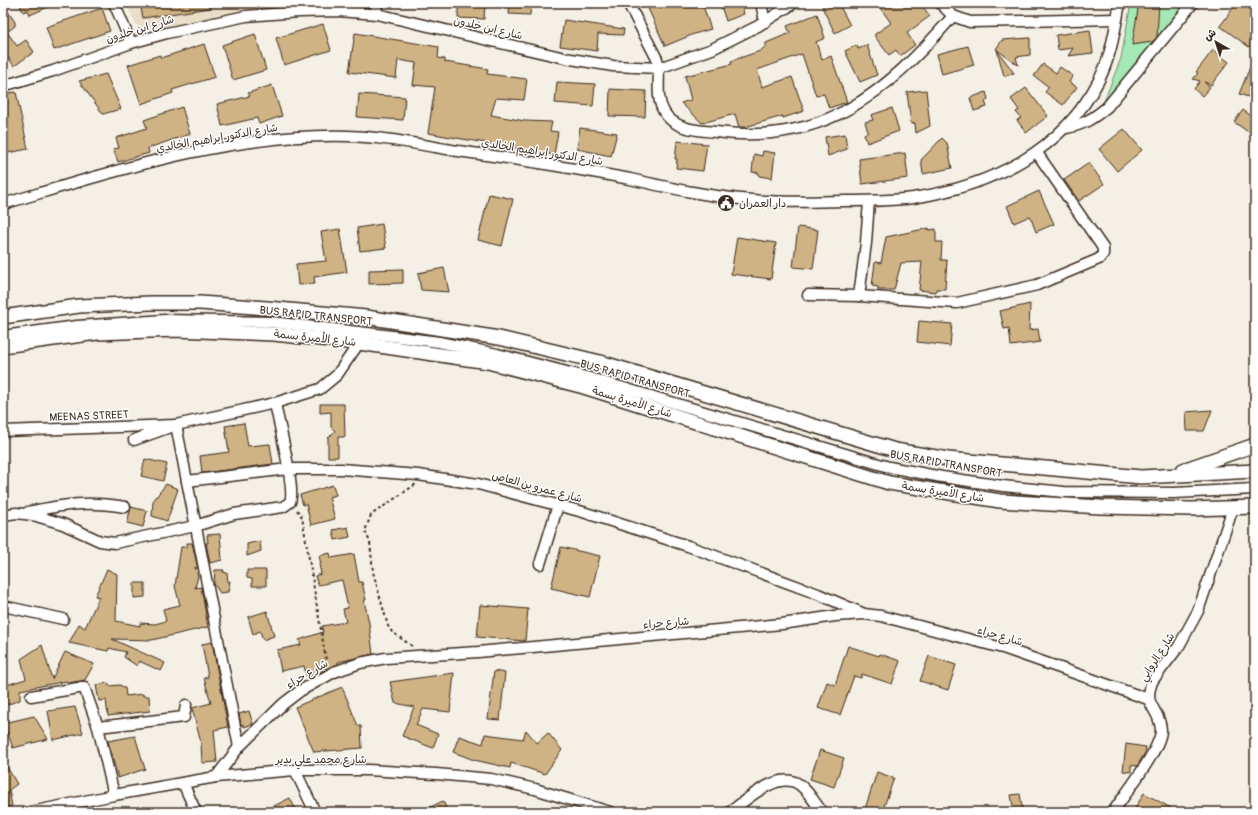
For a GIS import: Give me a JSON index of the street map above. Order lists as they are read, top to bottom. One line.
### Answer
{"streets":{"main road":["شارع الأميرة بسمة"],"street":["شارع ابن خلدون","شارع الدكتور إبراهيم الخالدي","BUS RAPID TRANSPORT","MEENAS STREET","شارع عمرو بن العاص","شارع حراء","شارع الروابي","شارع محمد علي بدير"]},"crossings":[["شارع الأميرة بسمة","شارع الروابي"],["شارع عمرو بن العاص","شارع حراء"],["شارع حراء","شارع الروابي"],["شارع حراء","شارع محمد علي بدير"]],"places":{"public building":["دار العمران"]},"north":"top left"}
